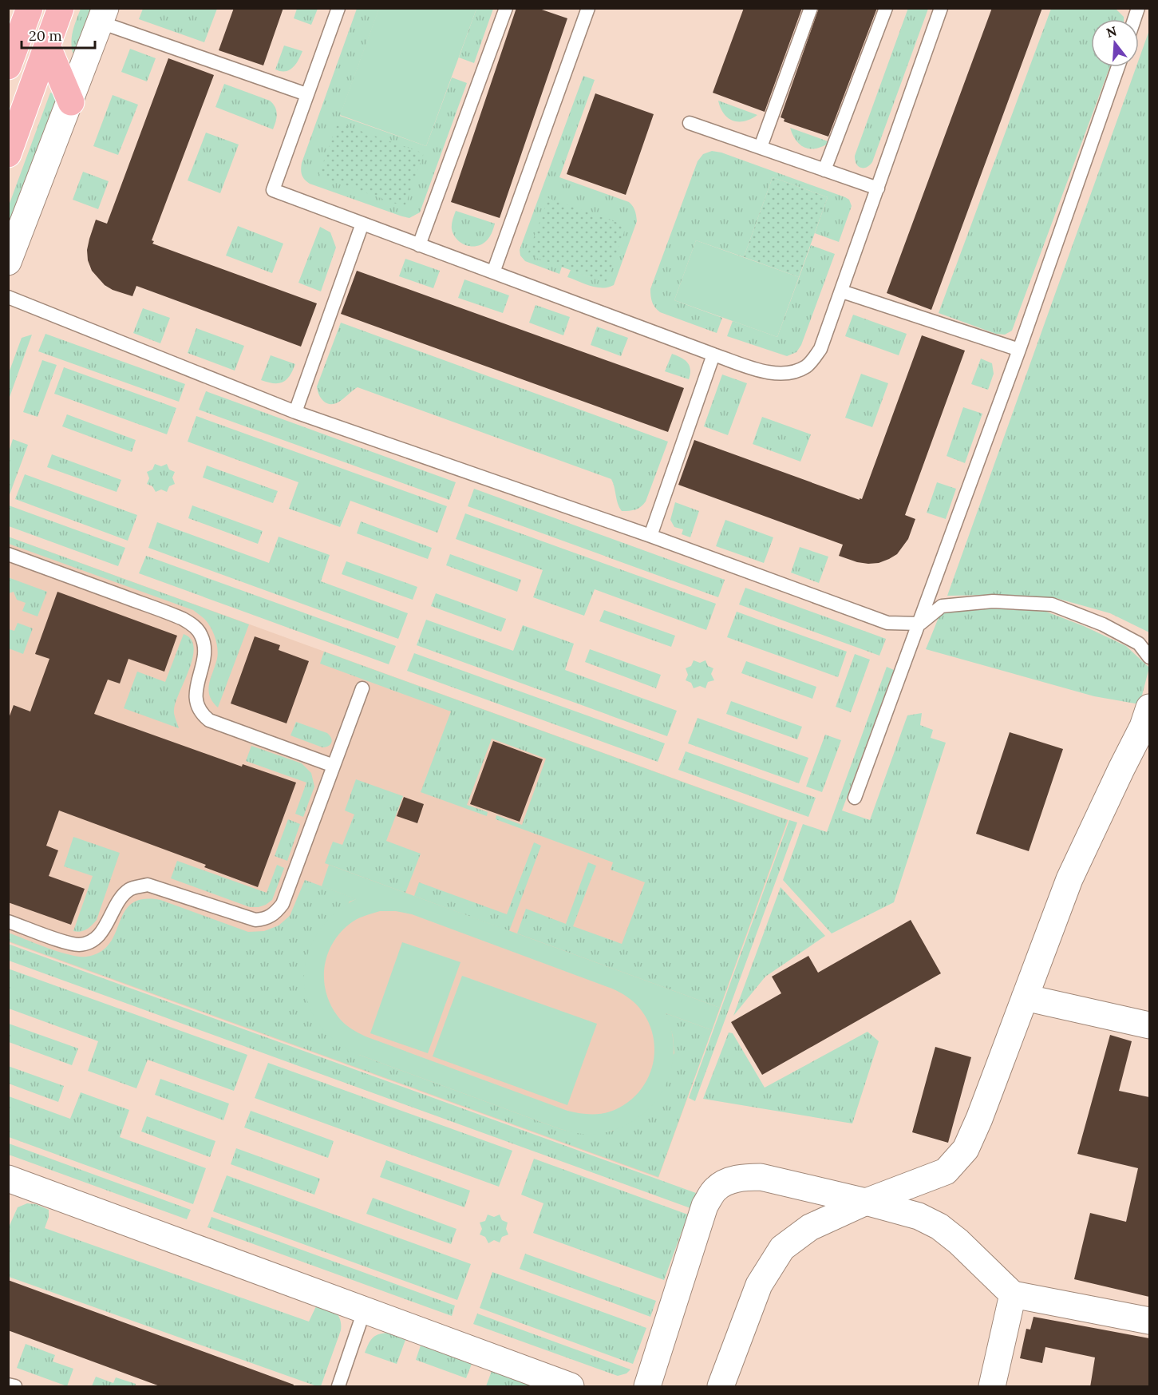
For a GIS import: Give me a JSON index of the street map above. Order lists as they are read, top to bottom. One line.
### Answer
{"scale_bar":"20 m","north":"top"}
